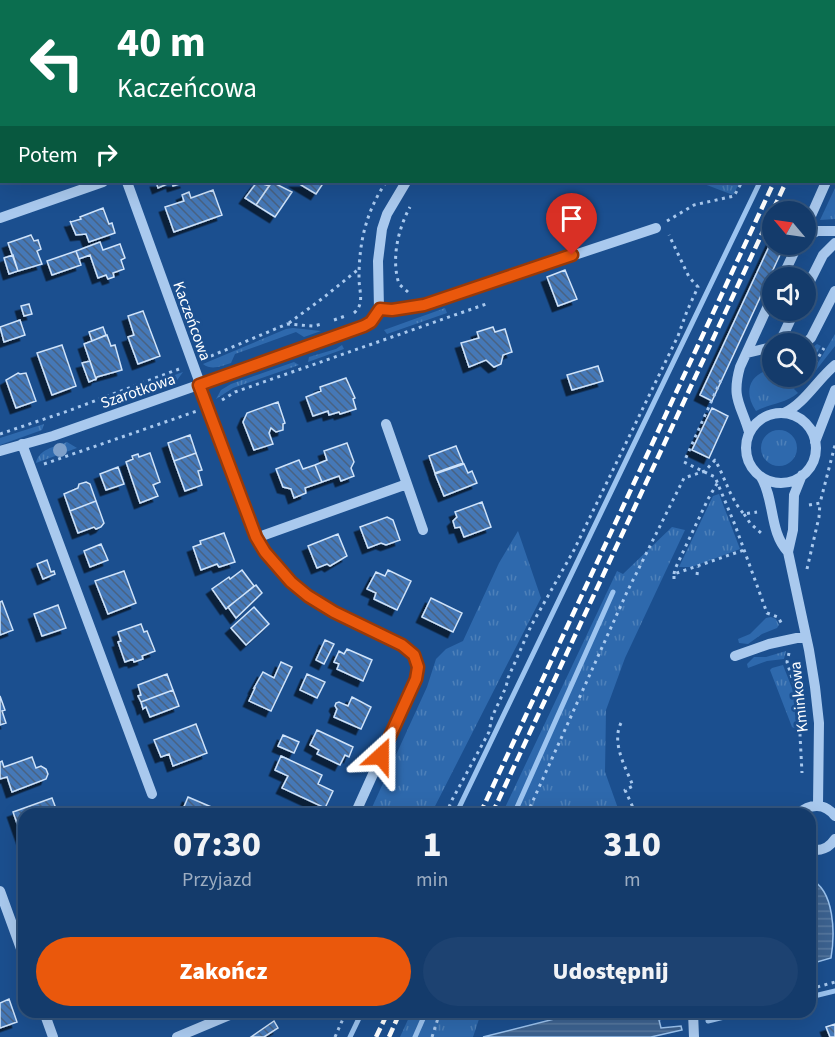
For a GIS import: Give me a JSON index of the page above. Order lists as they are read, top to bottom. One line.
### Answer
{"streets":{"street":["Kaczeńcowa","Szarotkowa","Kminkowa"]},"crossings":[["Kaczeńcowa","Szarotkowa"]],"north":"top left","page":{"turn":["40 m","Kaczeńcowa"],"then":"Potem","eta":["07:30","Przyjazd","1","min","310","m"],"buttons":["Zakończ","Udostępnij"]}}
